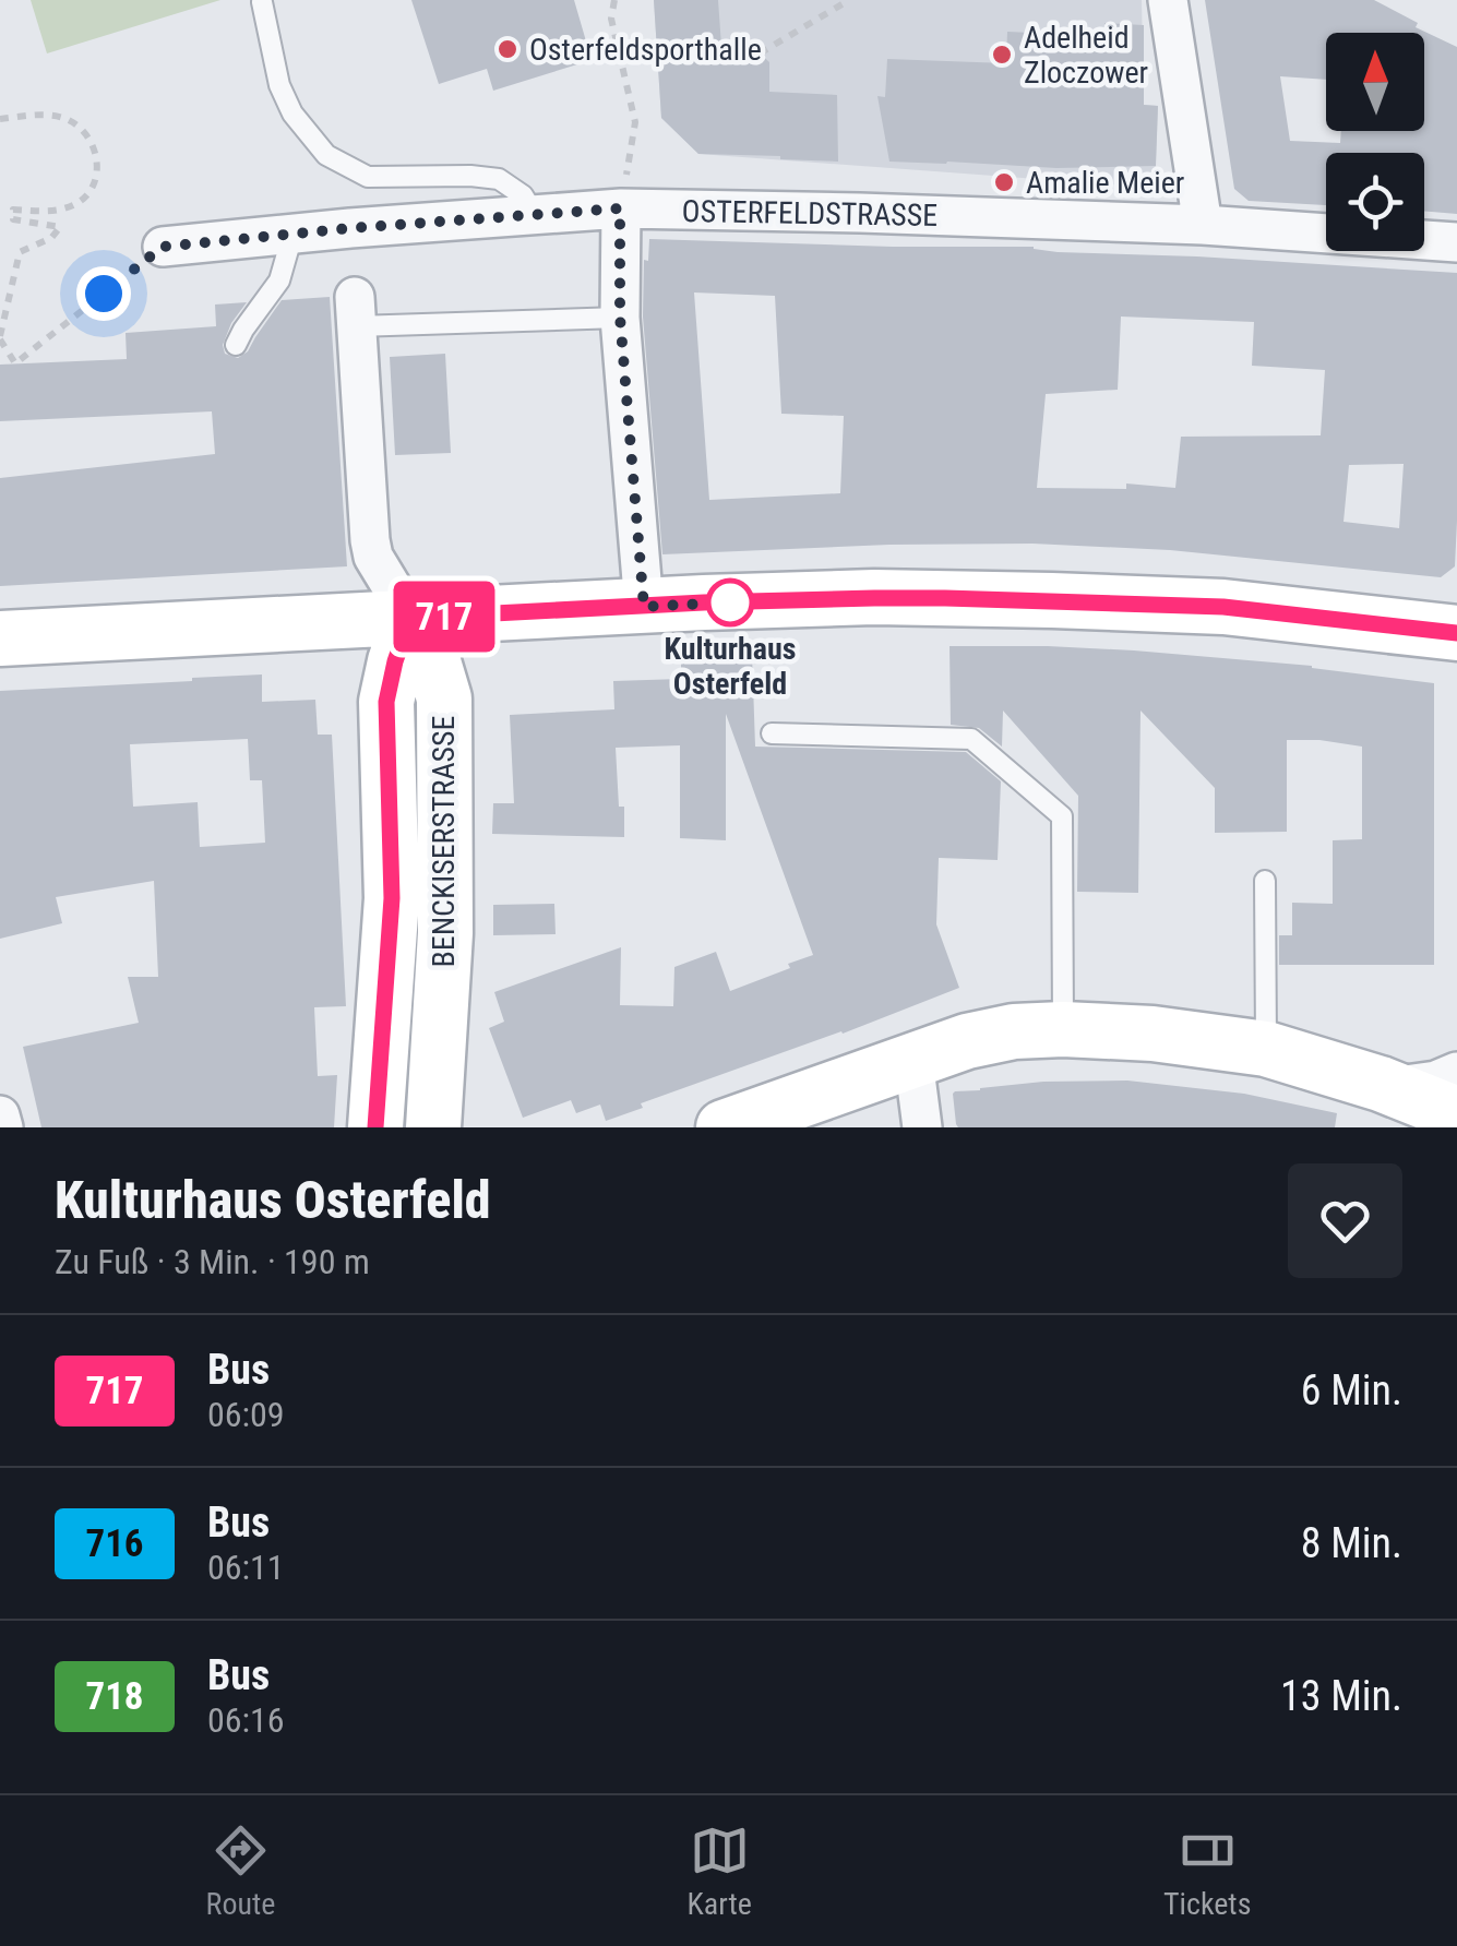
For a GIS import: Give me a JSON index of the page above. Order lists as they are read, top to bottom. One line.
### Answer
{"streets":{"main road":["BENCKISERSTRASSE"],"street":["OSTERFELDSTRASSE"]},"places":["Osterfeldsporthalle","Adelheid Zloczower","Amalie Meier","Kulturhaus Osterfeld"],"lines":["bus line 717"],"north":"top","page":{"on_map":"717","heading":["Kulturhaus Osterfeld","Zu Fuß · 3 Min. · 190 m"],"list":[{"mark":"717","name":"Bus","note":"06:09","value":"6 Min."},{"mark":"716","name":"Bus","note":"06:11","value":"8 Min."},{"mark":"718","name":"Bus","note":"06:16","value":"13 Min."}],"tabs":["Route","Karte","Tickets"]}}
